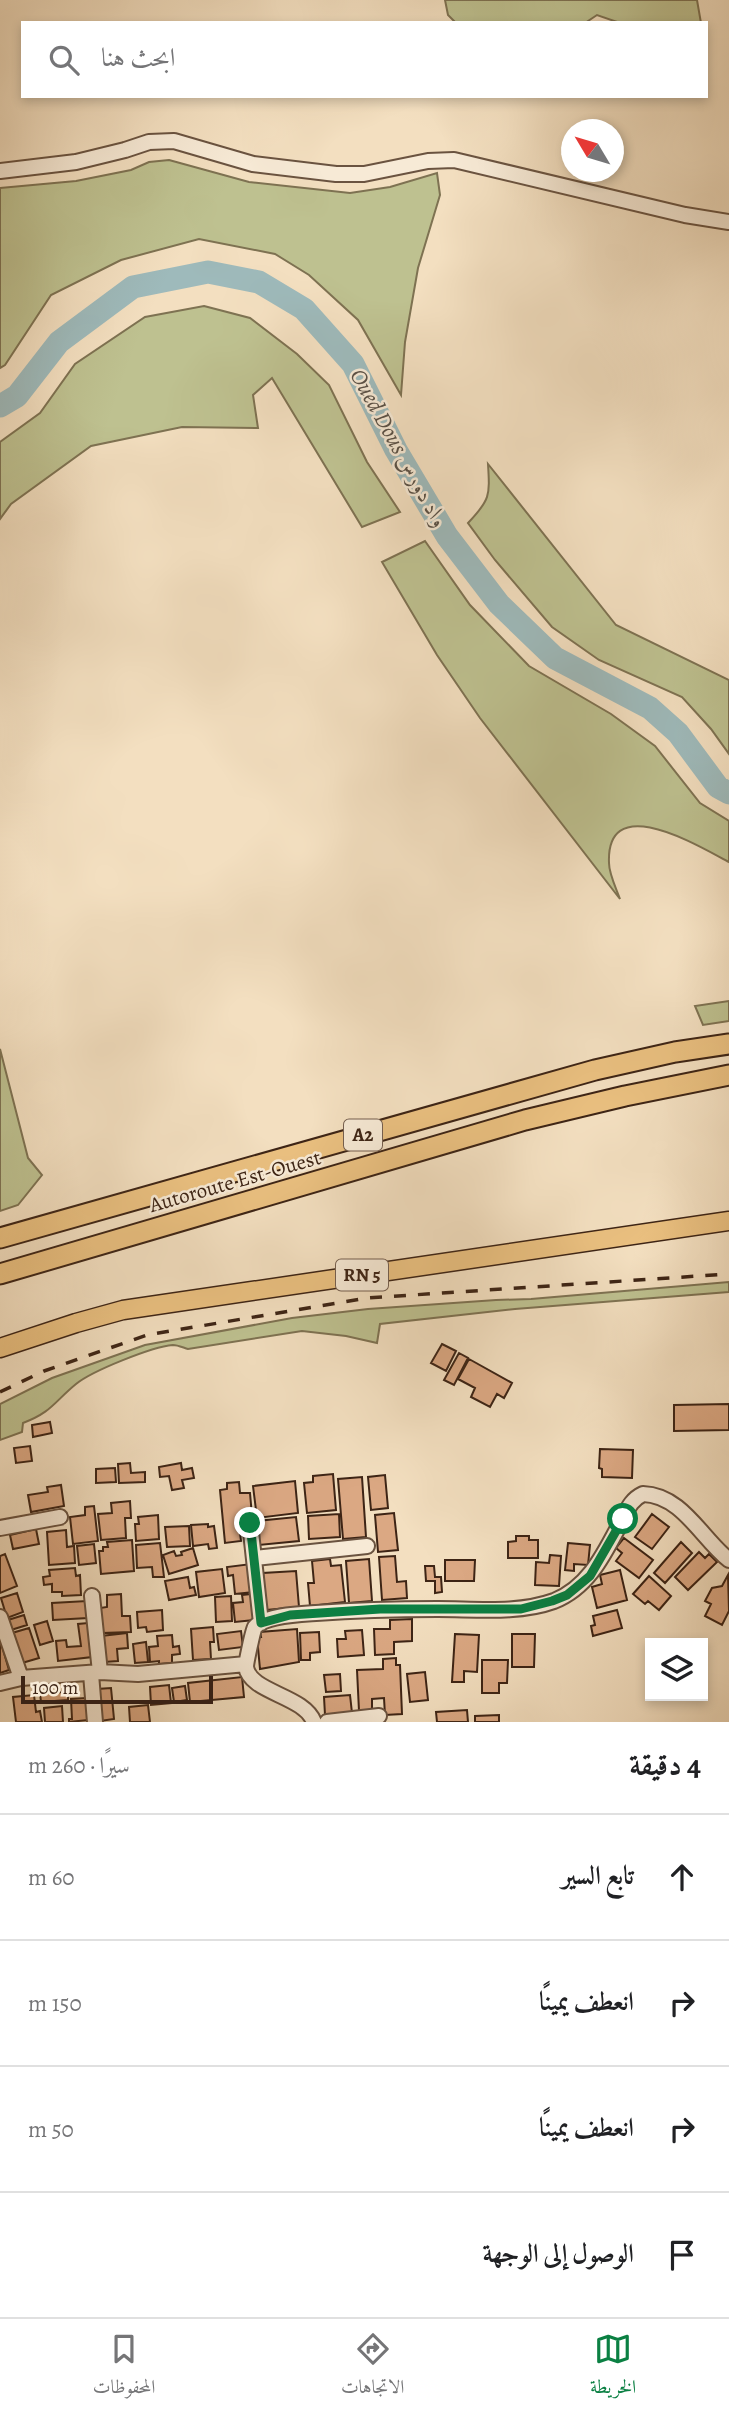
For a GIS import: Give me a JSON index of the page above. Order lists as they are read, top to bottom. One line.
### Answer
{"streets":{"highway":["A2","Autoroute Est-Ouest"],"main road":["RN 5"]},"water":["Oued Dous واد دورس"],"scale_bar":"100 m","north":"top left","page":{"search":"ابحث هنا","scale":"100 m","heading":["4 دقيقة","سيرًا · 260 m"],"list":[["تابع السير","60 m"],["انعطف يمينًا","150 m"],["انعطف يمينًا","50 m"],"الوصول إلى الوجهة"],"nav":["الخريطة","الاتجاهات","المحفوظات"]}}
